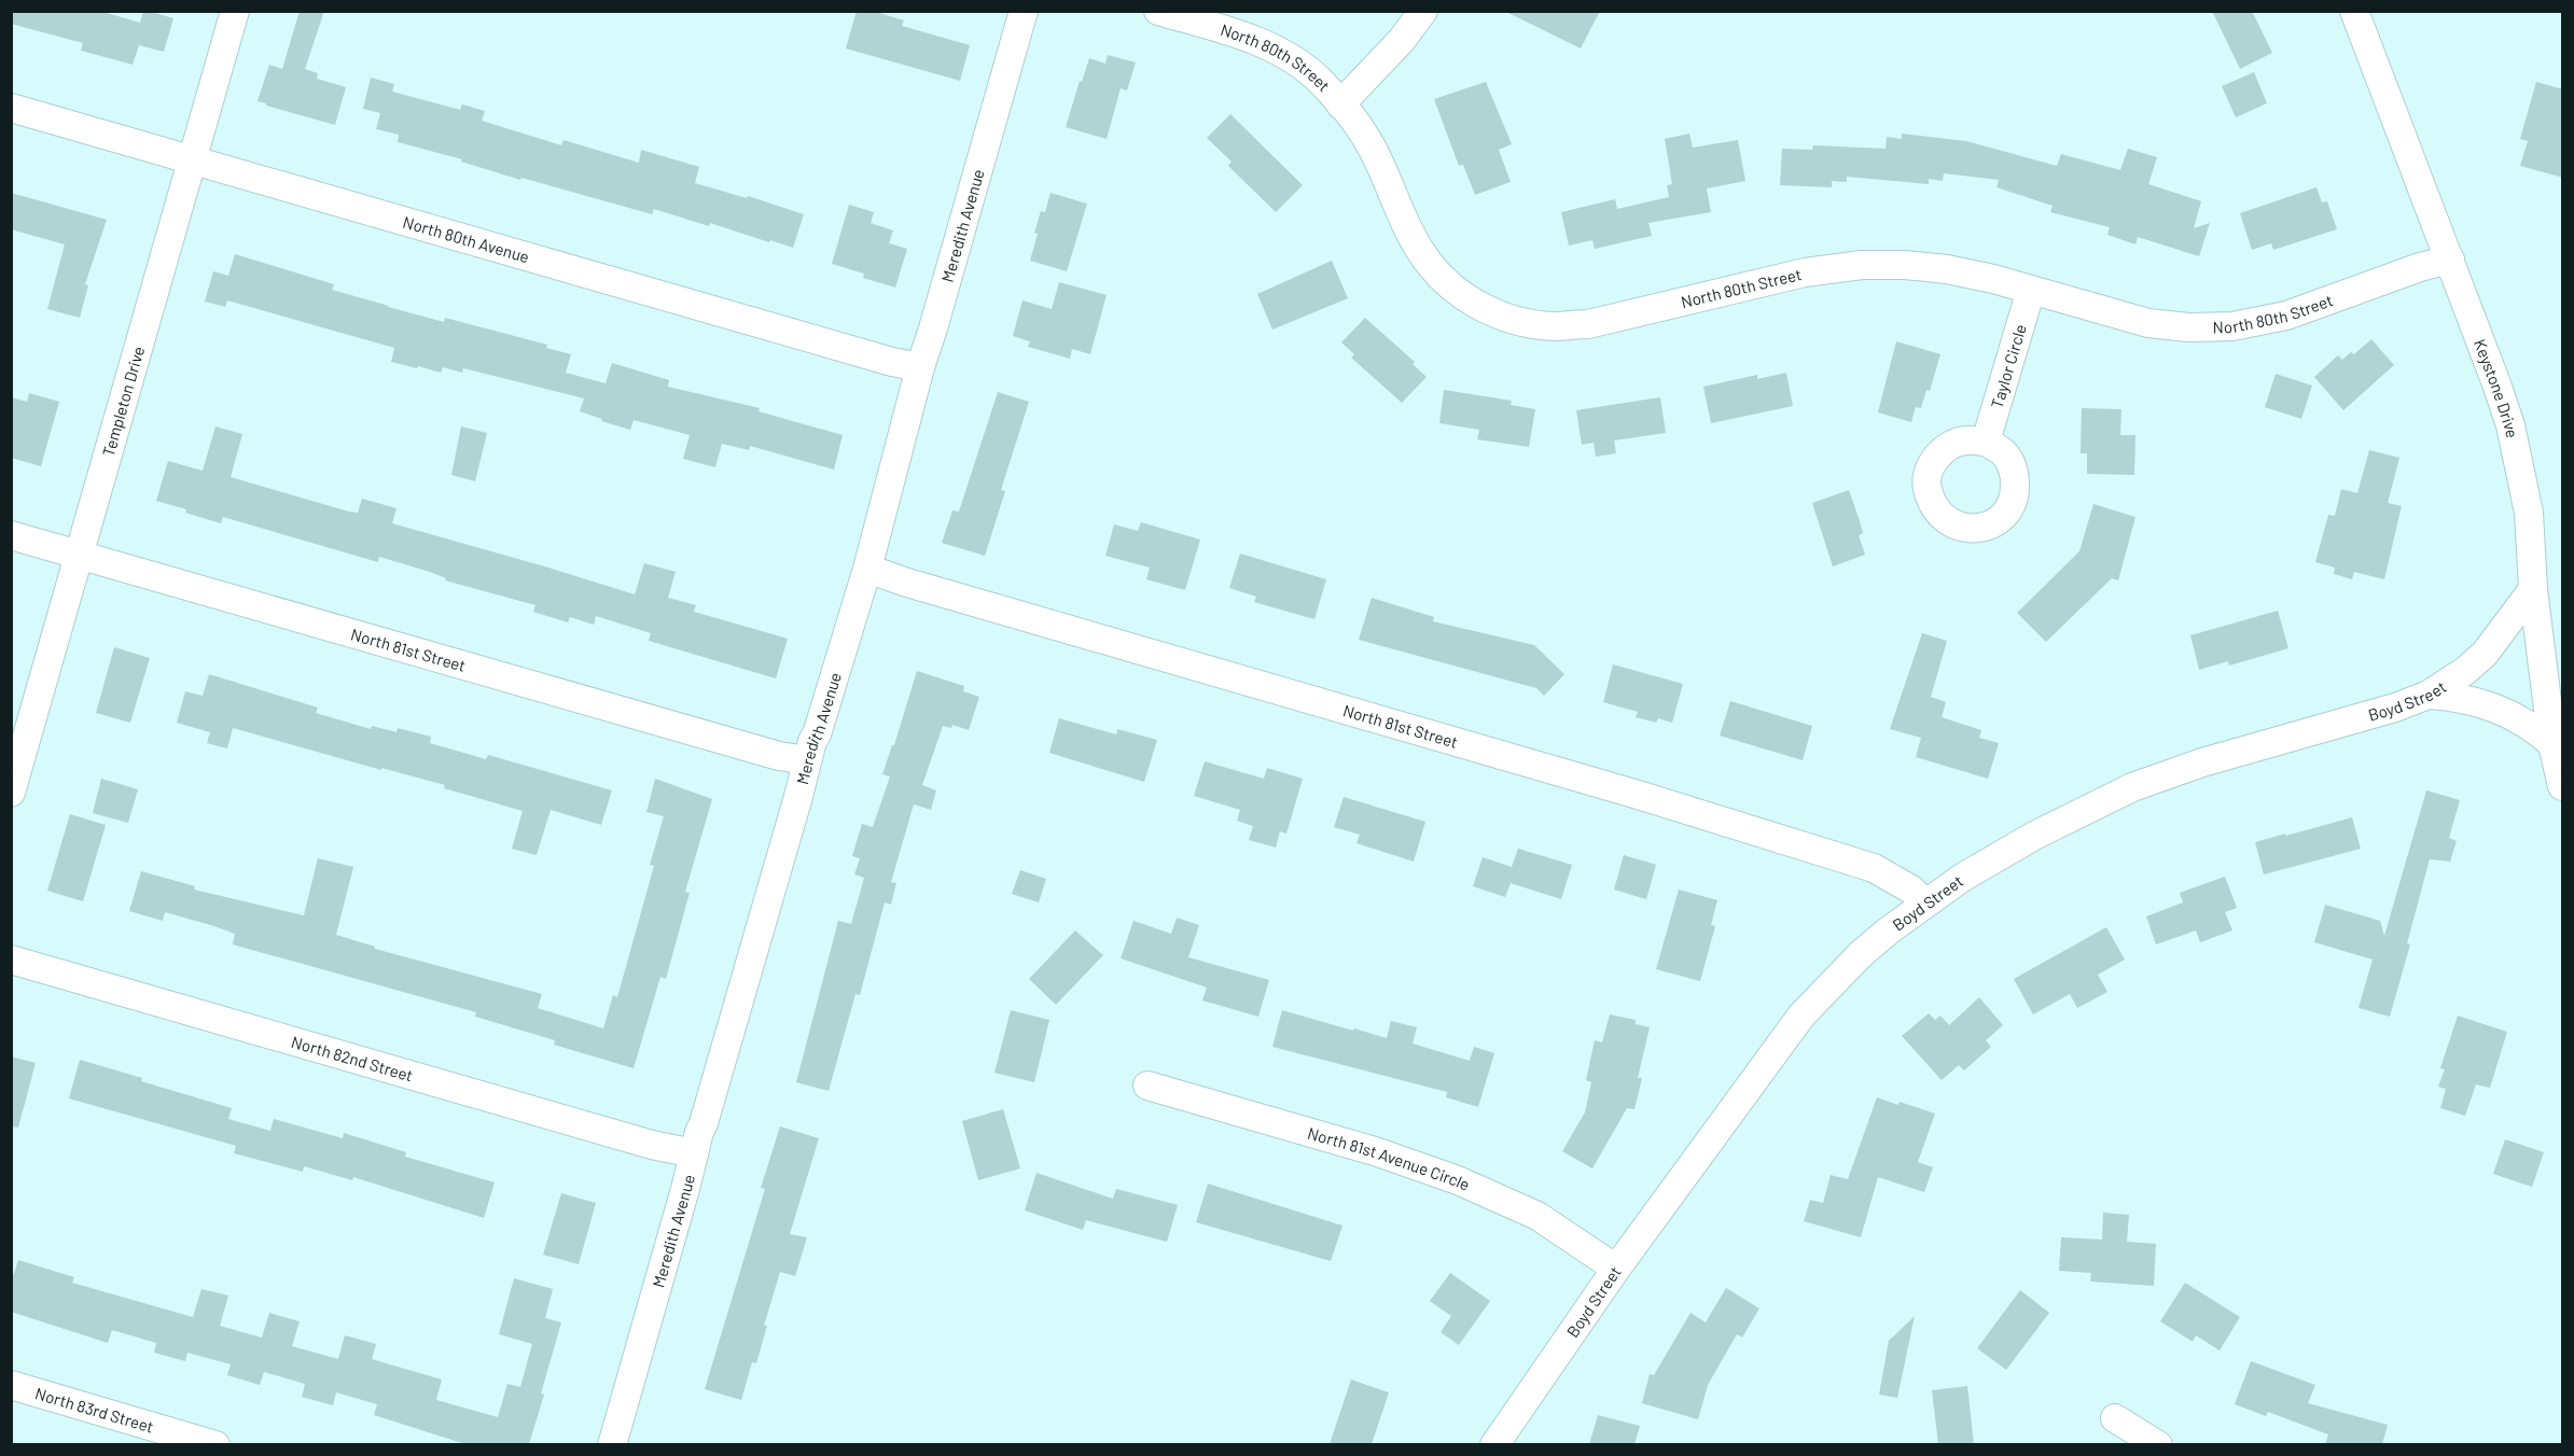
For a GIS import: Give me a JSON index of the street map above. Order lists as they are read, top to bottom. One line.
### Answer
{"streets":{"street":["North 80th Street","Meredith Avenue","North 80th Avenue","Taylor Circle","Keystone Drive","Templeton Drive","North 81st Street","Boyd Street","North 82nd Street","North 81st Avenue Circle","North 83rd Street"]},"crossings":[["North 80th Street","Taylor Circle"],["North 80th Street","Keystone Drive"],["Meredith Avenue","North 80th Avenue"],["Meredith Avenue","North 81st Street"],["Meredith Avenue","North 82nd Street"],["North 80th Avenue","Templeton Drive"],["Keystone Drive","Boyd Street"],["Templeton Drive","North 81st Street"],["North 81st Street","Boyd Street"],["Boyd Street","North 81st Avenue Circle"]]}
